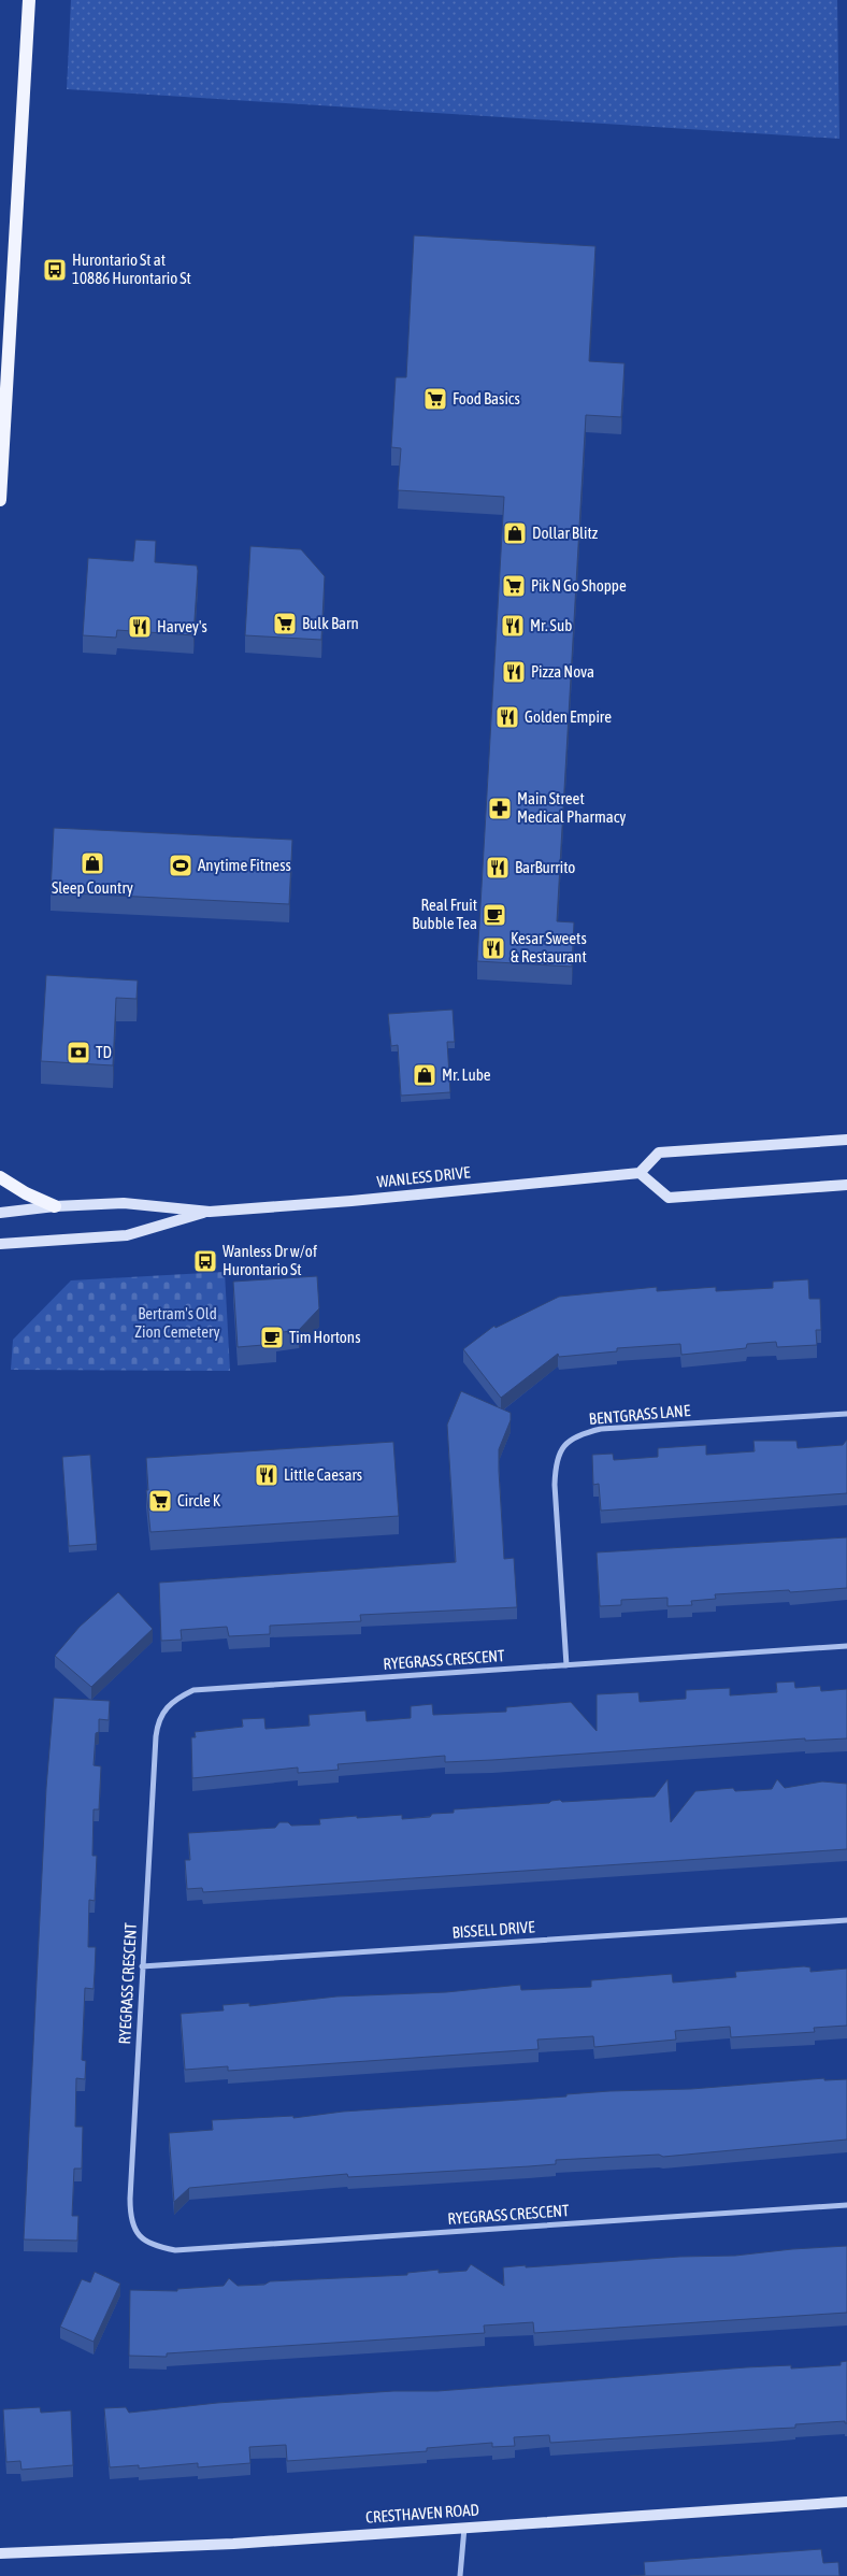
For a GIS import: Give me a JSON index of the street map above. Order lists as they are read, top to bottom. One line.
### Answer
{"streets":{"main road":["WANLESS DRIVE","CRESTHAVEN ROAD"],"street":["BENTGRASS LANE","RYEGRASS CRESCENT","BISSELL DRIVE"]},"crossings":[["BENTGRASS LANE","RYEGRASS CRESCENT"],["RYEGRASS CRESCENT","BISSELL DRIVE"]],"parks":["Bertram's Old Zion Cemetery"],"places":{"bus stop":["Hurontario St at 10886 Hurontario St","Wanless Dr w/of Hurontario St"],"supermarket":["Food Basics","Pik N Go Shoppe","Bulk Barn","Circle K"],"shop":["Dollar Blitz","Sleep Country","Mr. Lube"],"restaurant":["Mr. Sub","Harvey's","Pizza Nova","Golden Empire","BarBurrito","Kesar Sweets & Restaurant","Little Caesars"],"pharmacy":["Main Street Medical Pharmacy"],"sports":["Anytime Fitness"],"cafe":["Real Fruit Bubble Tea","Tim Hortons"],"bank":["TD"]}}
